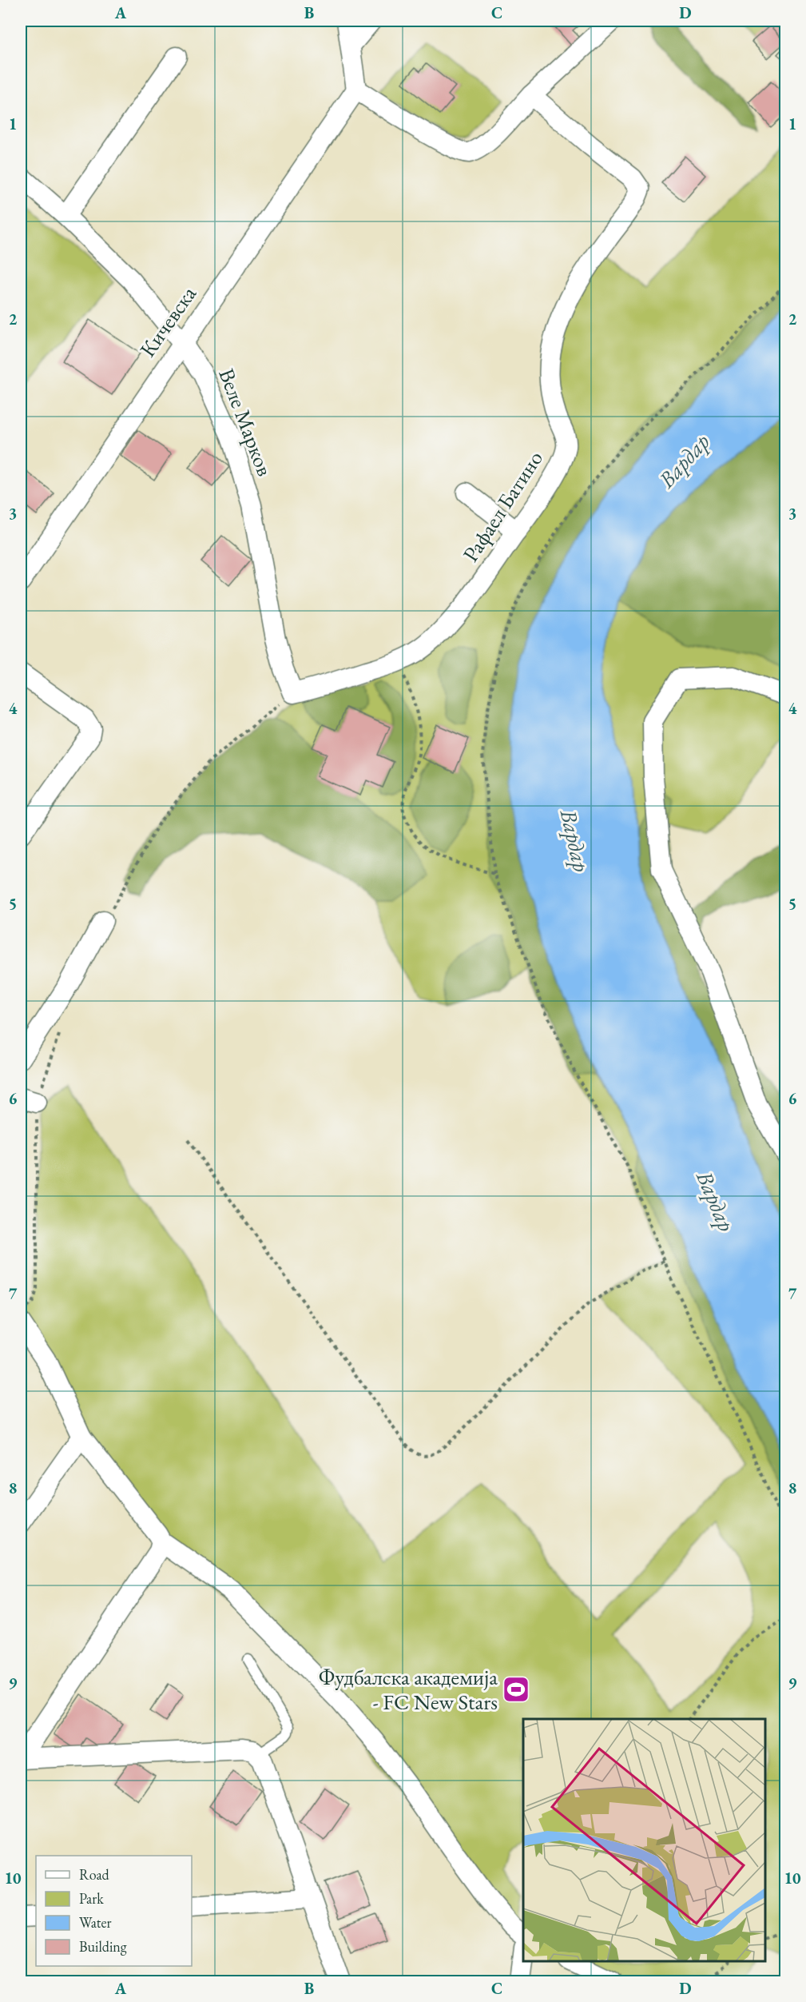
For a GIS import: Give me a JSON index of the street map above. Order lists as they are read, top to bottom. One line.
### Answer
{"streets":{"street":["Кичевска","Веле Марков","Рафаел Батино"]},"crossings":[["Кичевска","Веле Марков"],["Веле Марков","Рафаел Батино"]],"water":["Вардар"],"places":{"sports":["Фудбалска академија - FC New Stars"]},"legend":["Road","Park","Water","Building"],"grid":{"columns":["A","B","C","D"],"rows":["1","2","3","4","5","6","7","8","9","10"]}}
